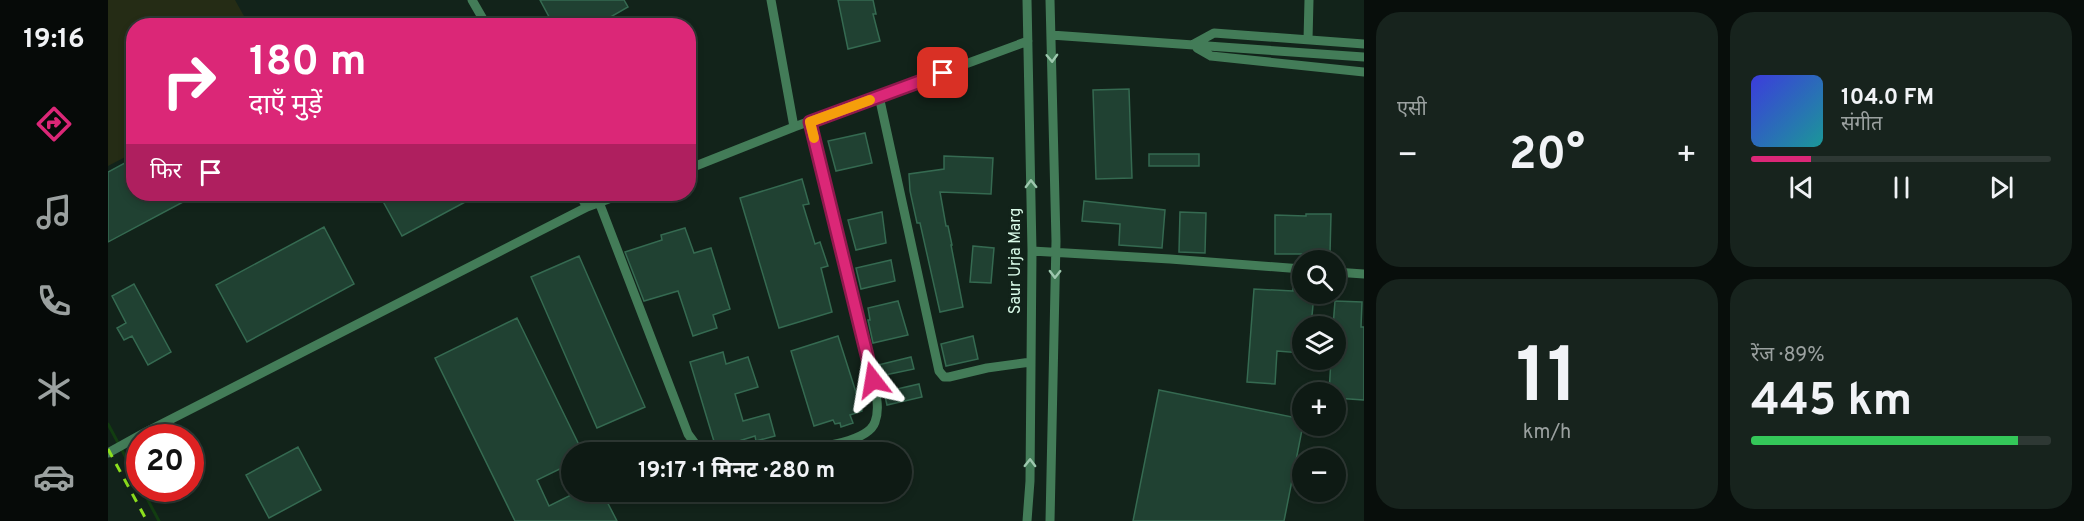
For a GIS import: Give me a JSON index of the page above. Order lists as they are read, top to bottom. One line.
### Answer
{"streets":{"street":["Saur Urja Marg"]},"page":{"tabs":"19:16","tile":["एसी",["11","km/h"],["रेंज · 89%","445 km"]],"turn":["180 m","दाएँ मुड़ें"],"song":["104.0 FM","संगीत"],"heat":["−","20°","+"],"then":"फिर","map_buttons":["+","−"],"limit":"20","trip":"19:17 · 1 मिनट · 280 m"}}
